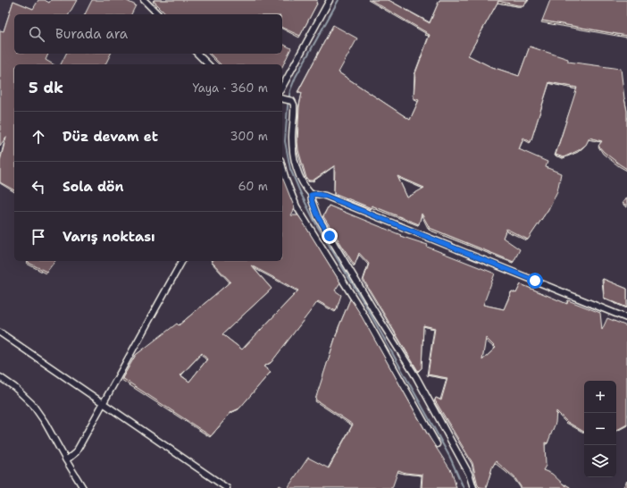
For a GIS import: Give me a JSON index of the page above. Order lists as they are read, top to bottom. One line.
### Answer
{"page":{"search":"Burada ara","heading":["5 dk","Yaya · 360 m"],"list":[["Düz devam et","300 m"],["Sola dön","60 m"],"Varış noktası"],"map_buttons":["+","−"]}}
